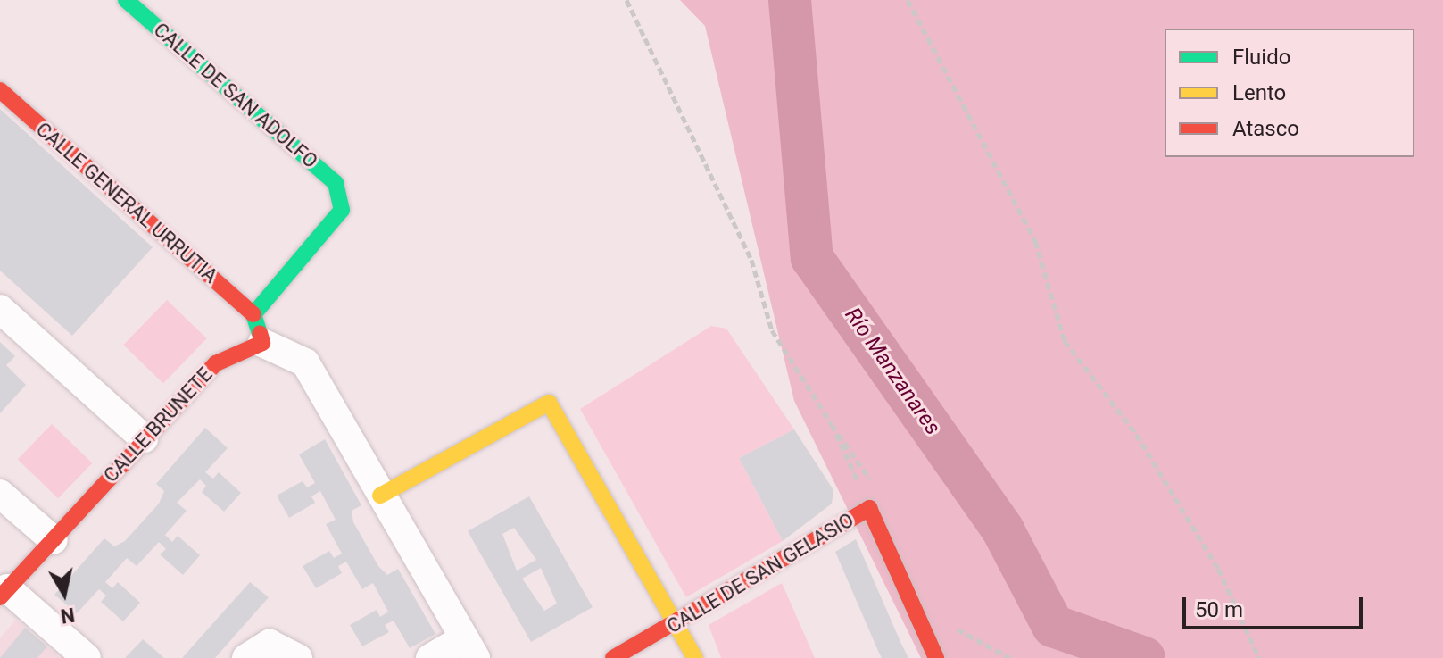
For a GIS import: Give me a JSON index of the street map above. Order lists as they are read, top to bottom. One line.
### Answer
{"streets":{"street":["CALLE DE SAN ADOLFO","CALLE GENERAL URRUTIA","CALLE BRUNETE","CALLE DE SAN GELASIO"]},"crossings":[["CALLE DE SAN ADOLFO","CALLE GENERAL URRUTIA"]],"water":["Río Manzanares"],"legend":["Fluido","Lento","Atasco"],"scale_bar":"50 m","north":"bottom"}
